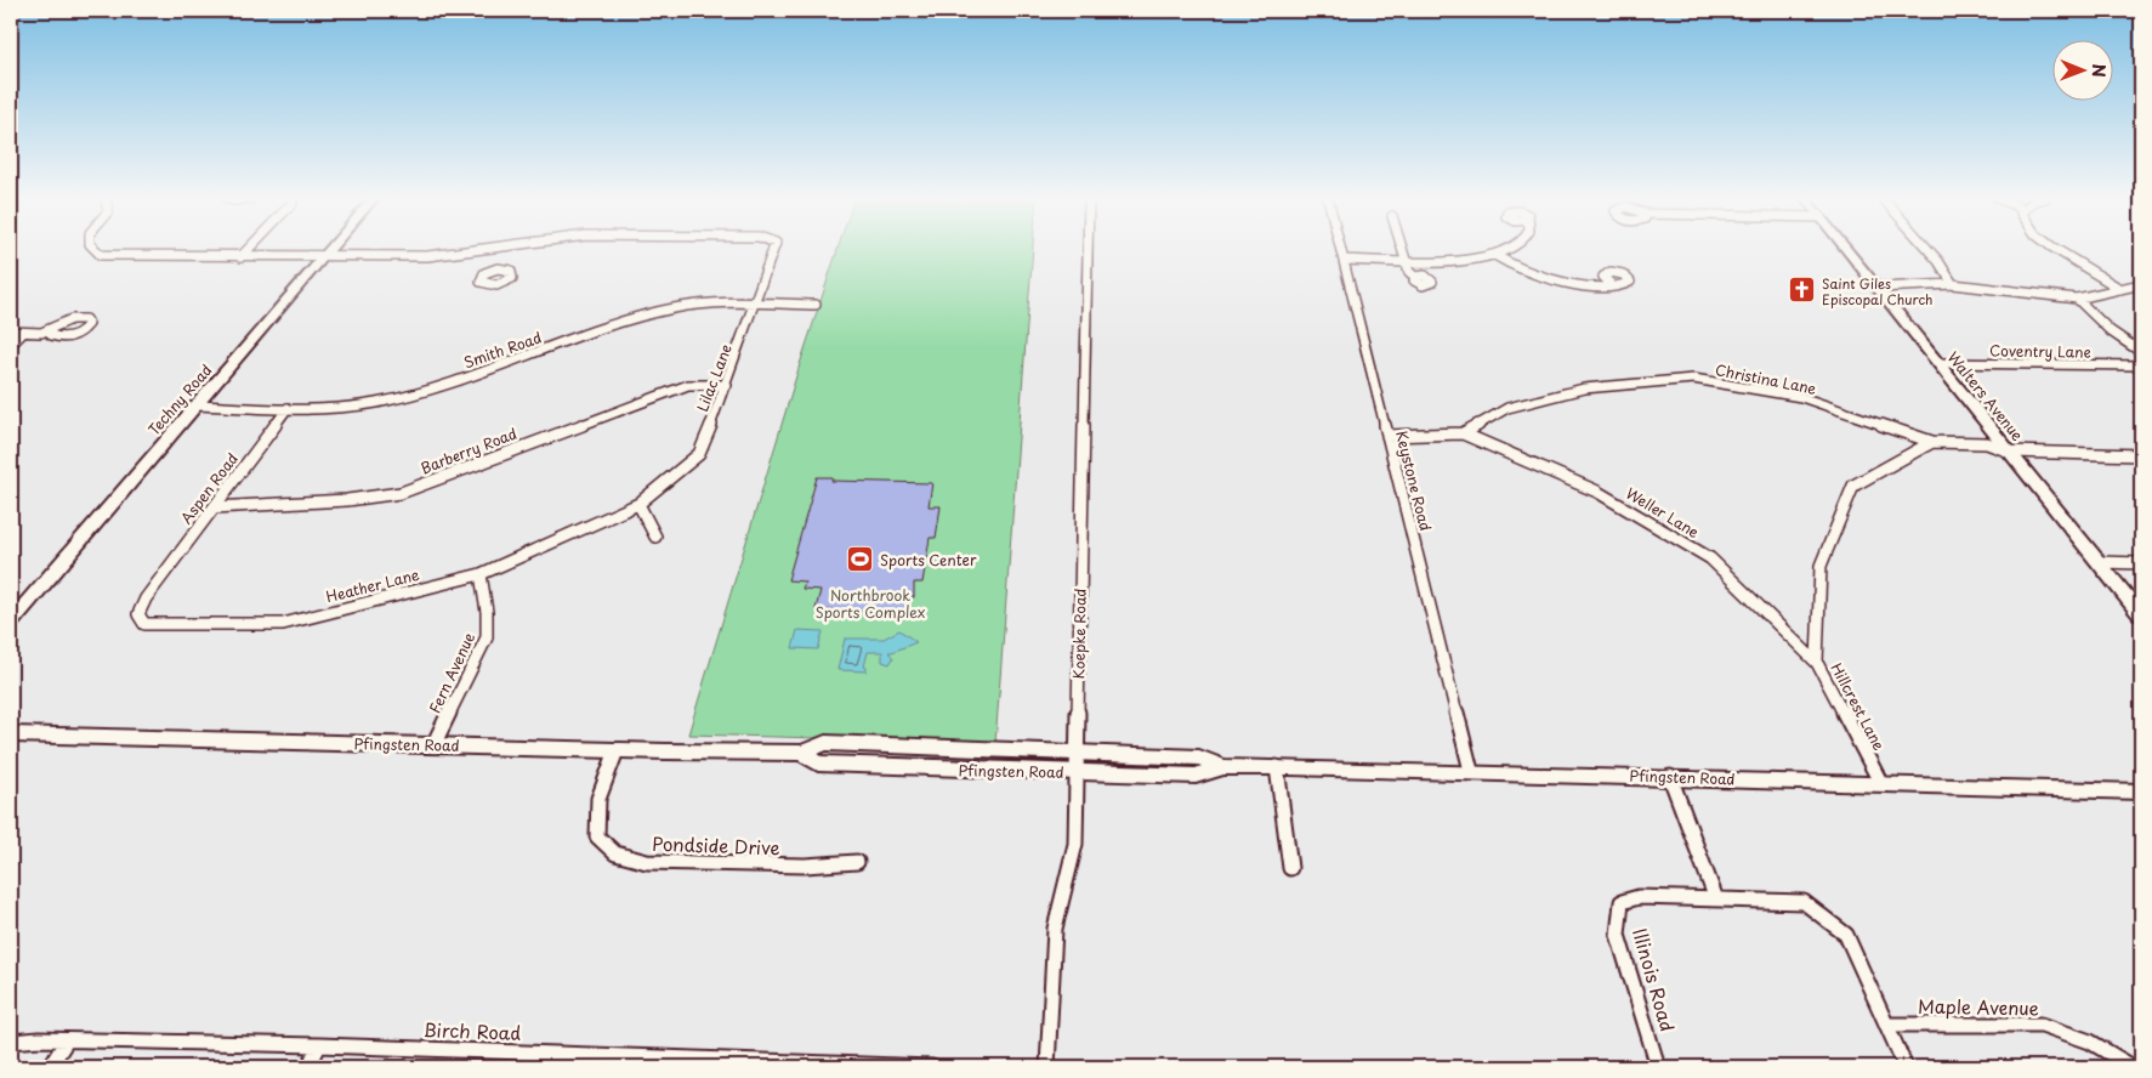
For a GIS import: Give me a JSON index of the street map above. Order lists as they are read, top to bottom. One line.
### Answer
{"streets":{"main road":["Walters Avenue","Techny Road","Pfingsten Road"],"street":["Smith Road","Coventry Lane","Lilac Lane","Christina Lane","Barberry Road","Keystone Road","Aspen Road","Weller Lane","Heather Lane","Koepke Road","Fern Avenue","Hillcrest Lane","Pondside Drive","Illinois Road","Maple Avenue","Birch Road"]},"crossings":[["Smith Road","Lilac Lane"],["Smith Road","Techny Road"],["Smith Road","Aspen Road"],["Coventry Lane","Walters Avenue"],["Lilac Lane","Barberry Road"],["Lilac Lane","Heather Lane"],["Christina Lane","Walters Avenue"],["Christina Lane","Keystone Road"],["Christina Lane","Weller Lane"],["Christina Lane","Hillcrest Lane"],["Barberry Road","Aspen Road"],["Keystone Road","Pfingsten Road"],["Aspen Road","Heather Lane"],["Weller Lane","Hillcrest Lane"],["Heather Lane","Fern Avenue"],["Koepke Road","Pfingsten Road"],["Fern Avenue","Pfingsten Road"],["Hillcrest Lane","Pfingsten Road"],["Pfingsten Road","Pondside Drive"]],"parks":["Northbrook Sports Complex"],"places":{"church":["Saint Giles Episcopal Church"],"sports":["Sports Center"]},"north":"right"}
